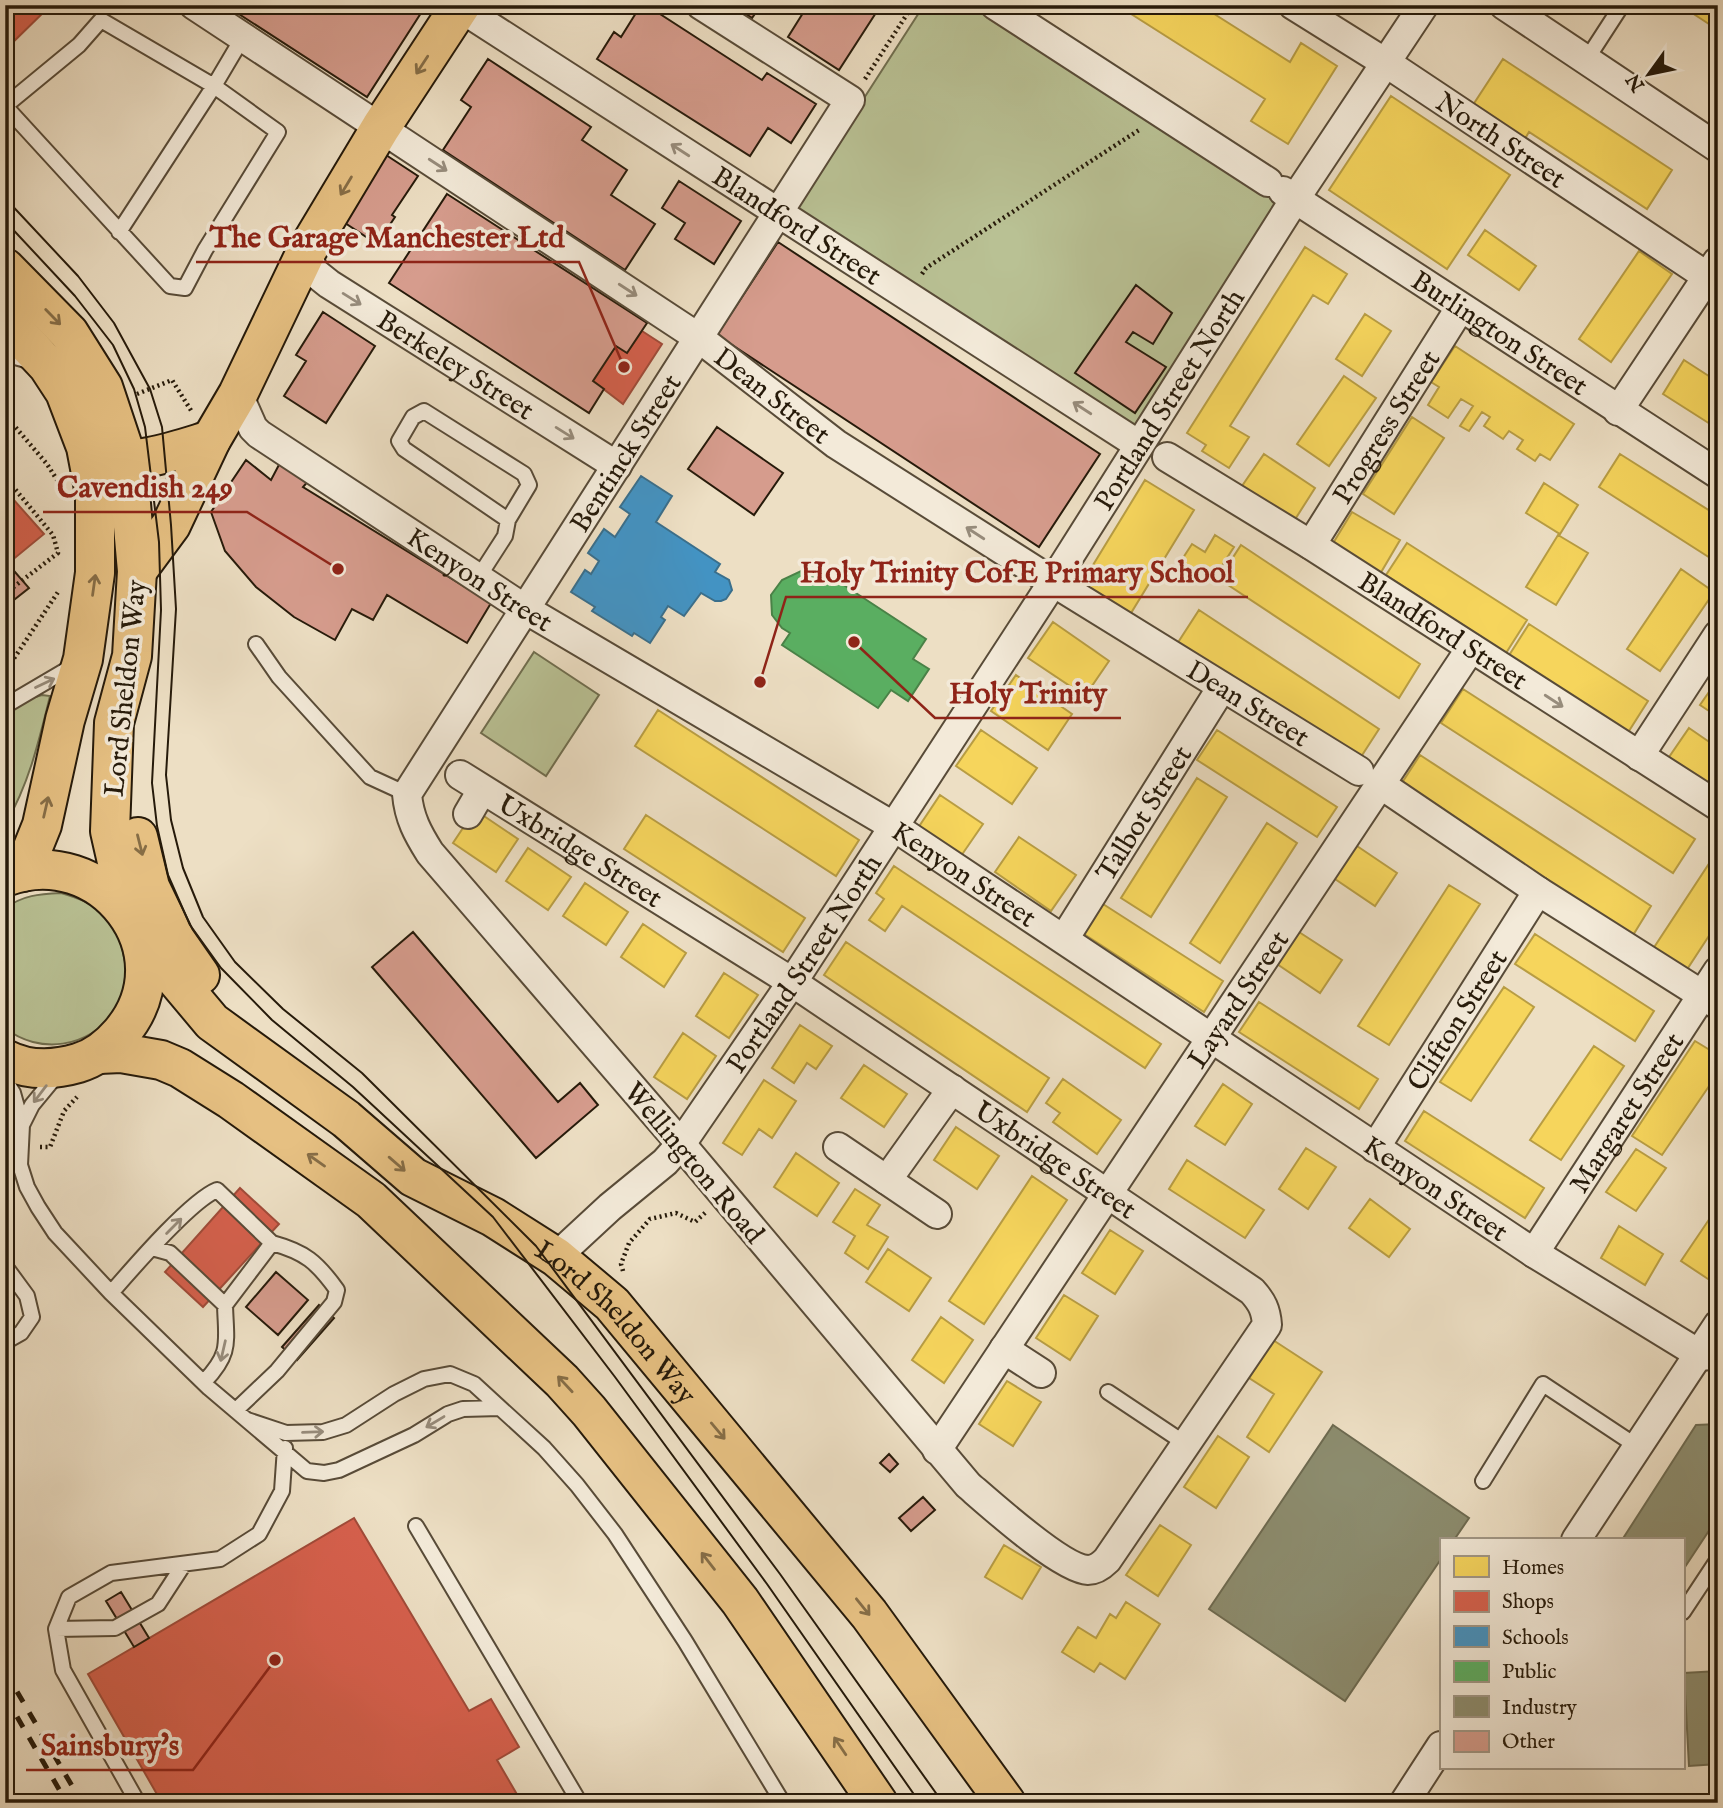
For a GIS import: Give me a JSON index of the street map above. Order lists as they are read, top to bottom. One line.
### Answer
{"streets":{"highway":["Lord Sheldon Way"],"street":["North Street","Blandford Street","Burlington Street","Berkeley Street","Dean Street","Portland Street North","Progress Street","Bentinck Street","Kenyon Street","Talbot Street","Uxbridge Street","Layard Street","Clifton Street","Margaret Street","Wellington Road"]},"crossings":[["North Street","Portland Street North"],["Blandford Street","Portland Street North"],["Blandford Street","Progress Street"],["Blandford Street","Bentinck Street"],["Blandford Street","Layard Street"],["Burlington Street","Portland Street North"],["Burlington Street","Progress Street"],["Berkeley Street","Bentinck Street"],["Dean Street","Portland Street North"],["Dean Street","Bentinck Street"],["Dean Street","Talbot Street"],["Dean Street","Layard Street"],["Dean Street","Clifton Street"],["Dean Street","Margaret Street"],["Portland Street North","Kenyon Street"],["Portland Street North","Lord Sheldon Way"],["Portland Street North","Uxbridge Street"],["Portland Street North","Wellington Road"],["Bentinck Street","Kenyon Street"],["Bentinck Street","Wellington Road"],["Kenyon Street","Talbot Street"],["Kenyon Street","Layard Street"],["Kenyon Street","Clifton Street"],["Kenyon Street","Margaret Street"],["Uxbridge Street","Layard Street"],["Uxbridge Street","Wellington Road"],["Layard Street","Wellington Road"]],"one_way":["Berkeley Street"],"places":["The Garage Manchester Ltd","Cavendish 249","Holy Trinity","Holy Trinity CofE Primary School","Sainsbury's"],"legend":["Homes","Shops","Schools","Public","Industry","Other"],"north":"bottom left"}
